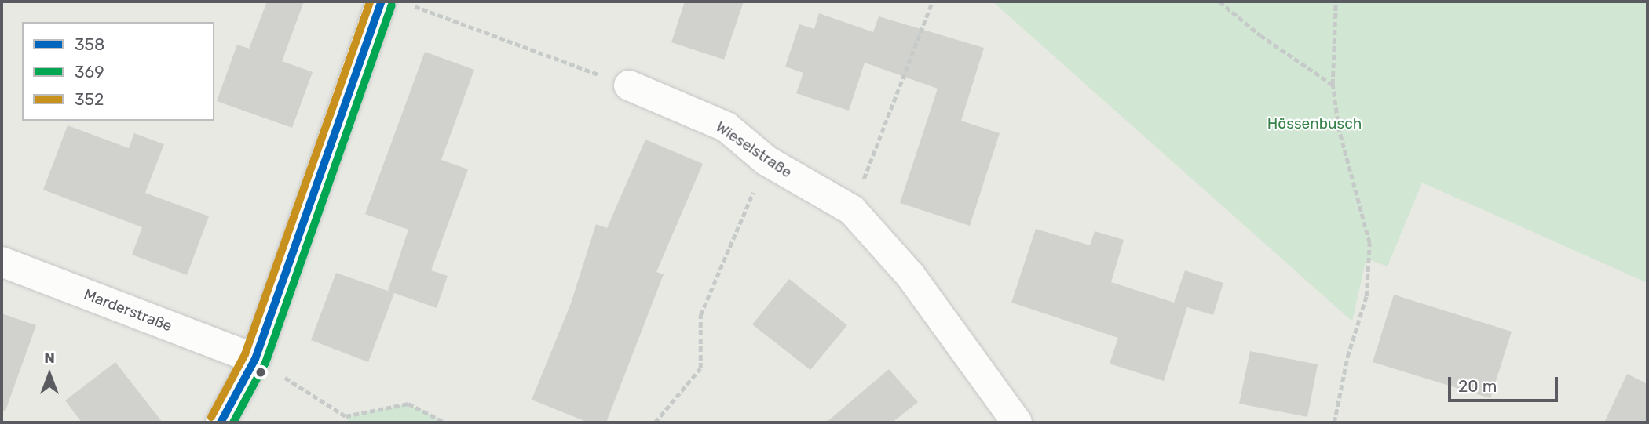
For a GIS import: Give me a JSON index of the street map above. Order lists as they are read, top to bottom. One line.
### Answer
{"streets":{"street":["Wieselstraße","Marderstraße"]},"parks":["Hössenbusch"],"lines":["transit line 358","transit line 352","transit line 369"],"legend":["358","369","352"],"scale_bar":"20 m","north":"top"}
